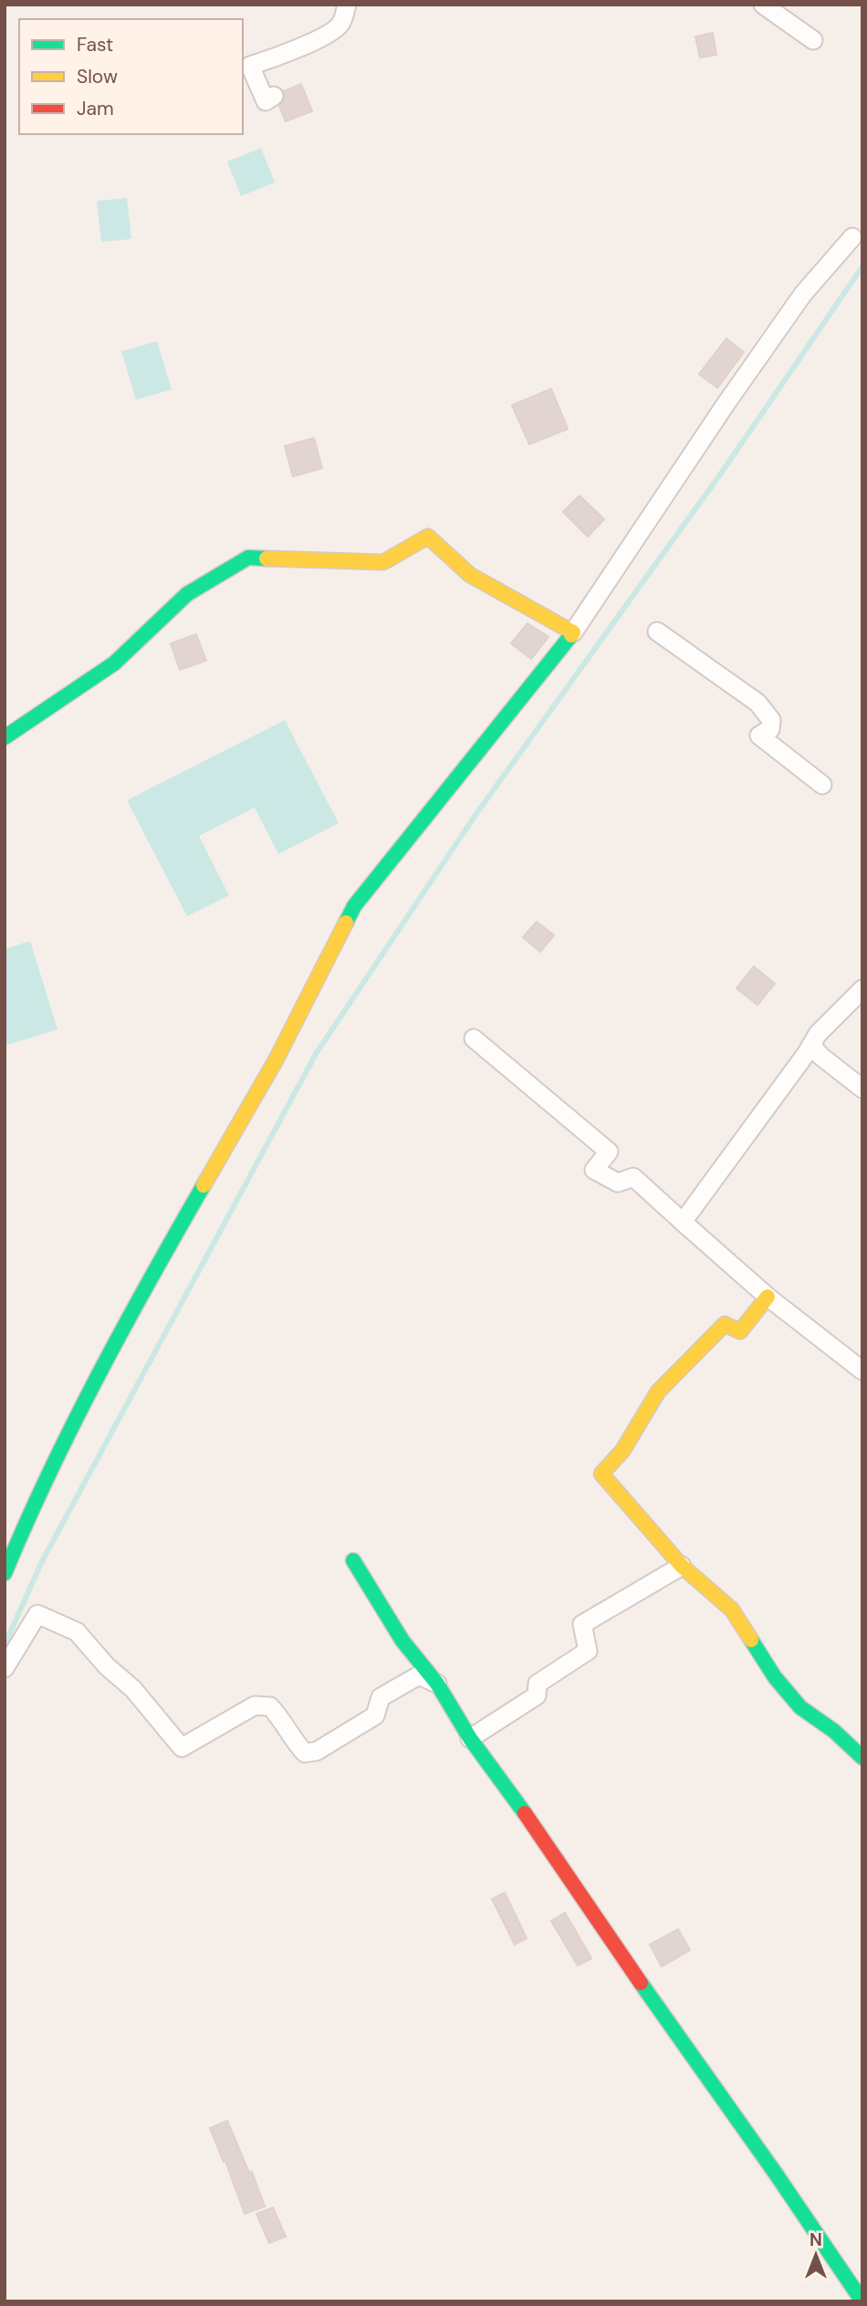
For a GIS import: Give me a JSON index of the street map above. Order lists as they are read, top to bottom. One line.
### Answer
{"legend":["Fast","Slow","Jam"],"north":"top"}
